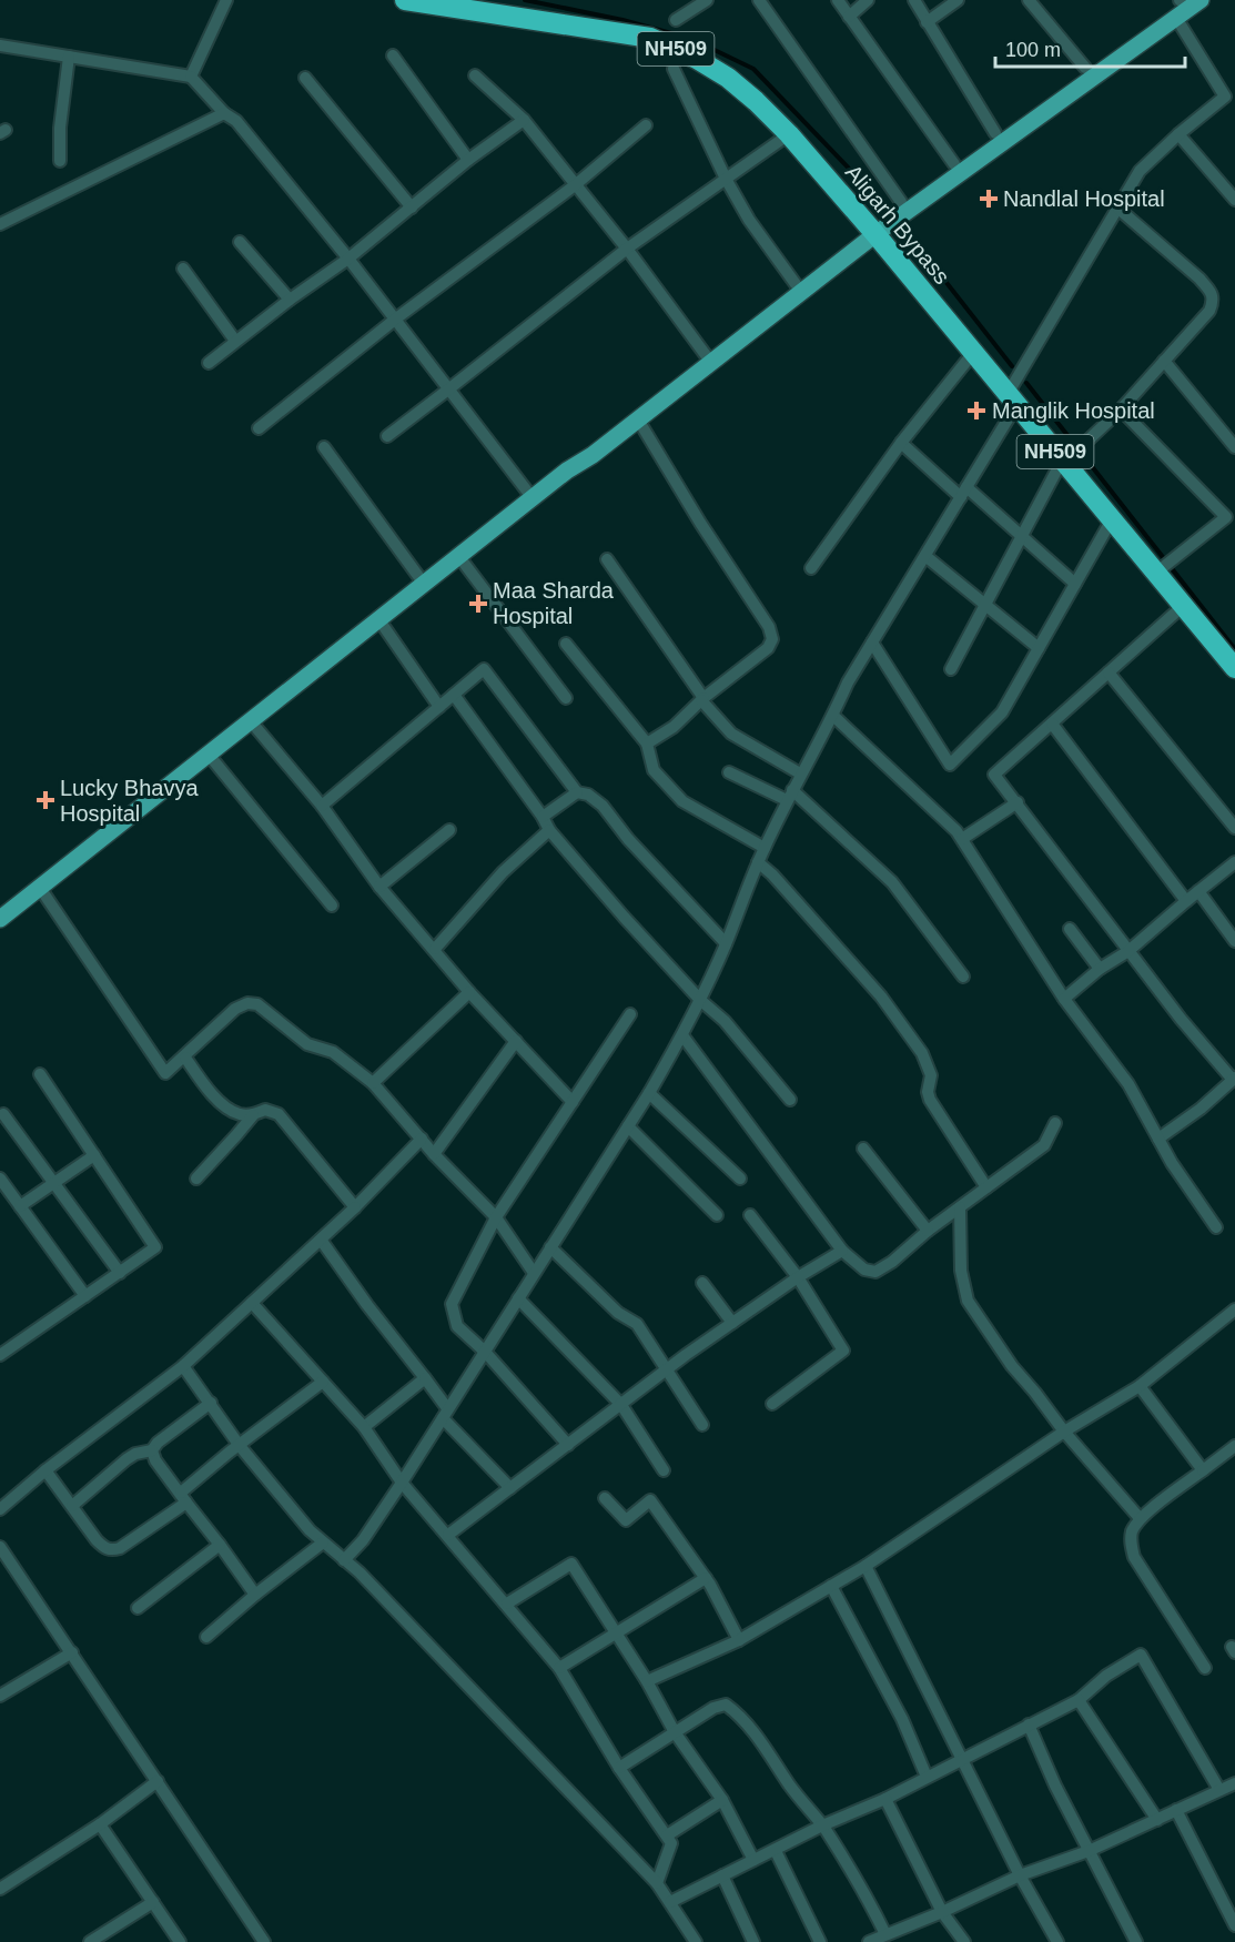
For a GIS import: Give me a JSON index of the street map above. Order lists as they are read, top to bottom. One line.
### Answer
{"streets":{"highway":["NH509","Aligarh Bypass"]},"places":{"health":["Nandlal Hospital","Manglik Hospital","Maa Sharda Hospital","Lucky Bhavya Hospital"]},"scale_bar":"100 m"}
